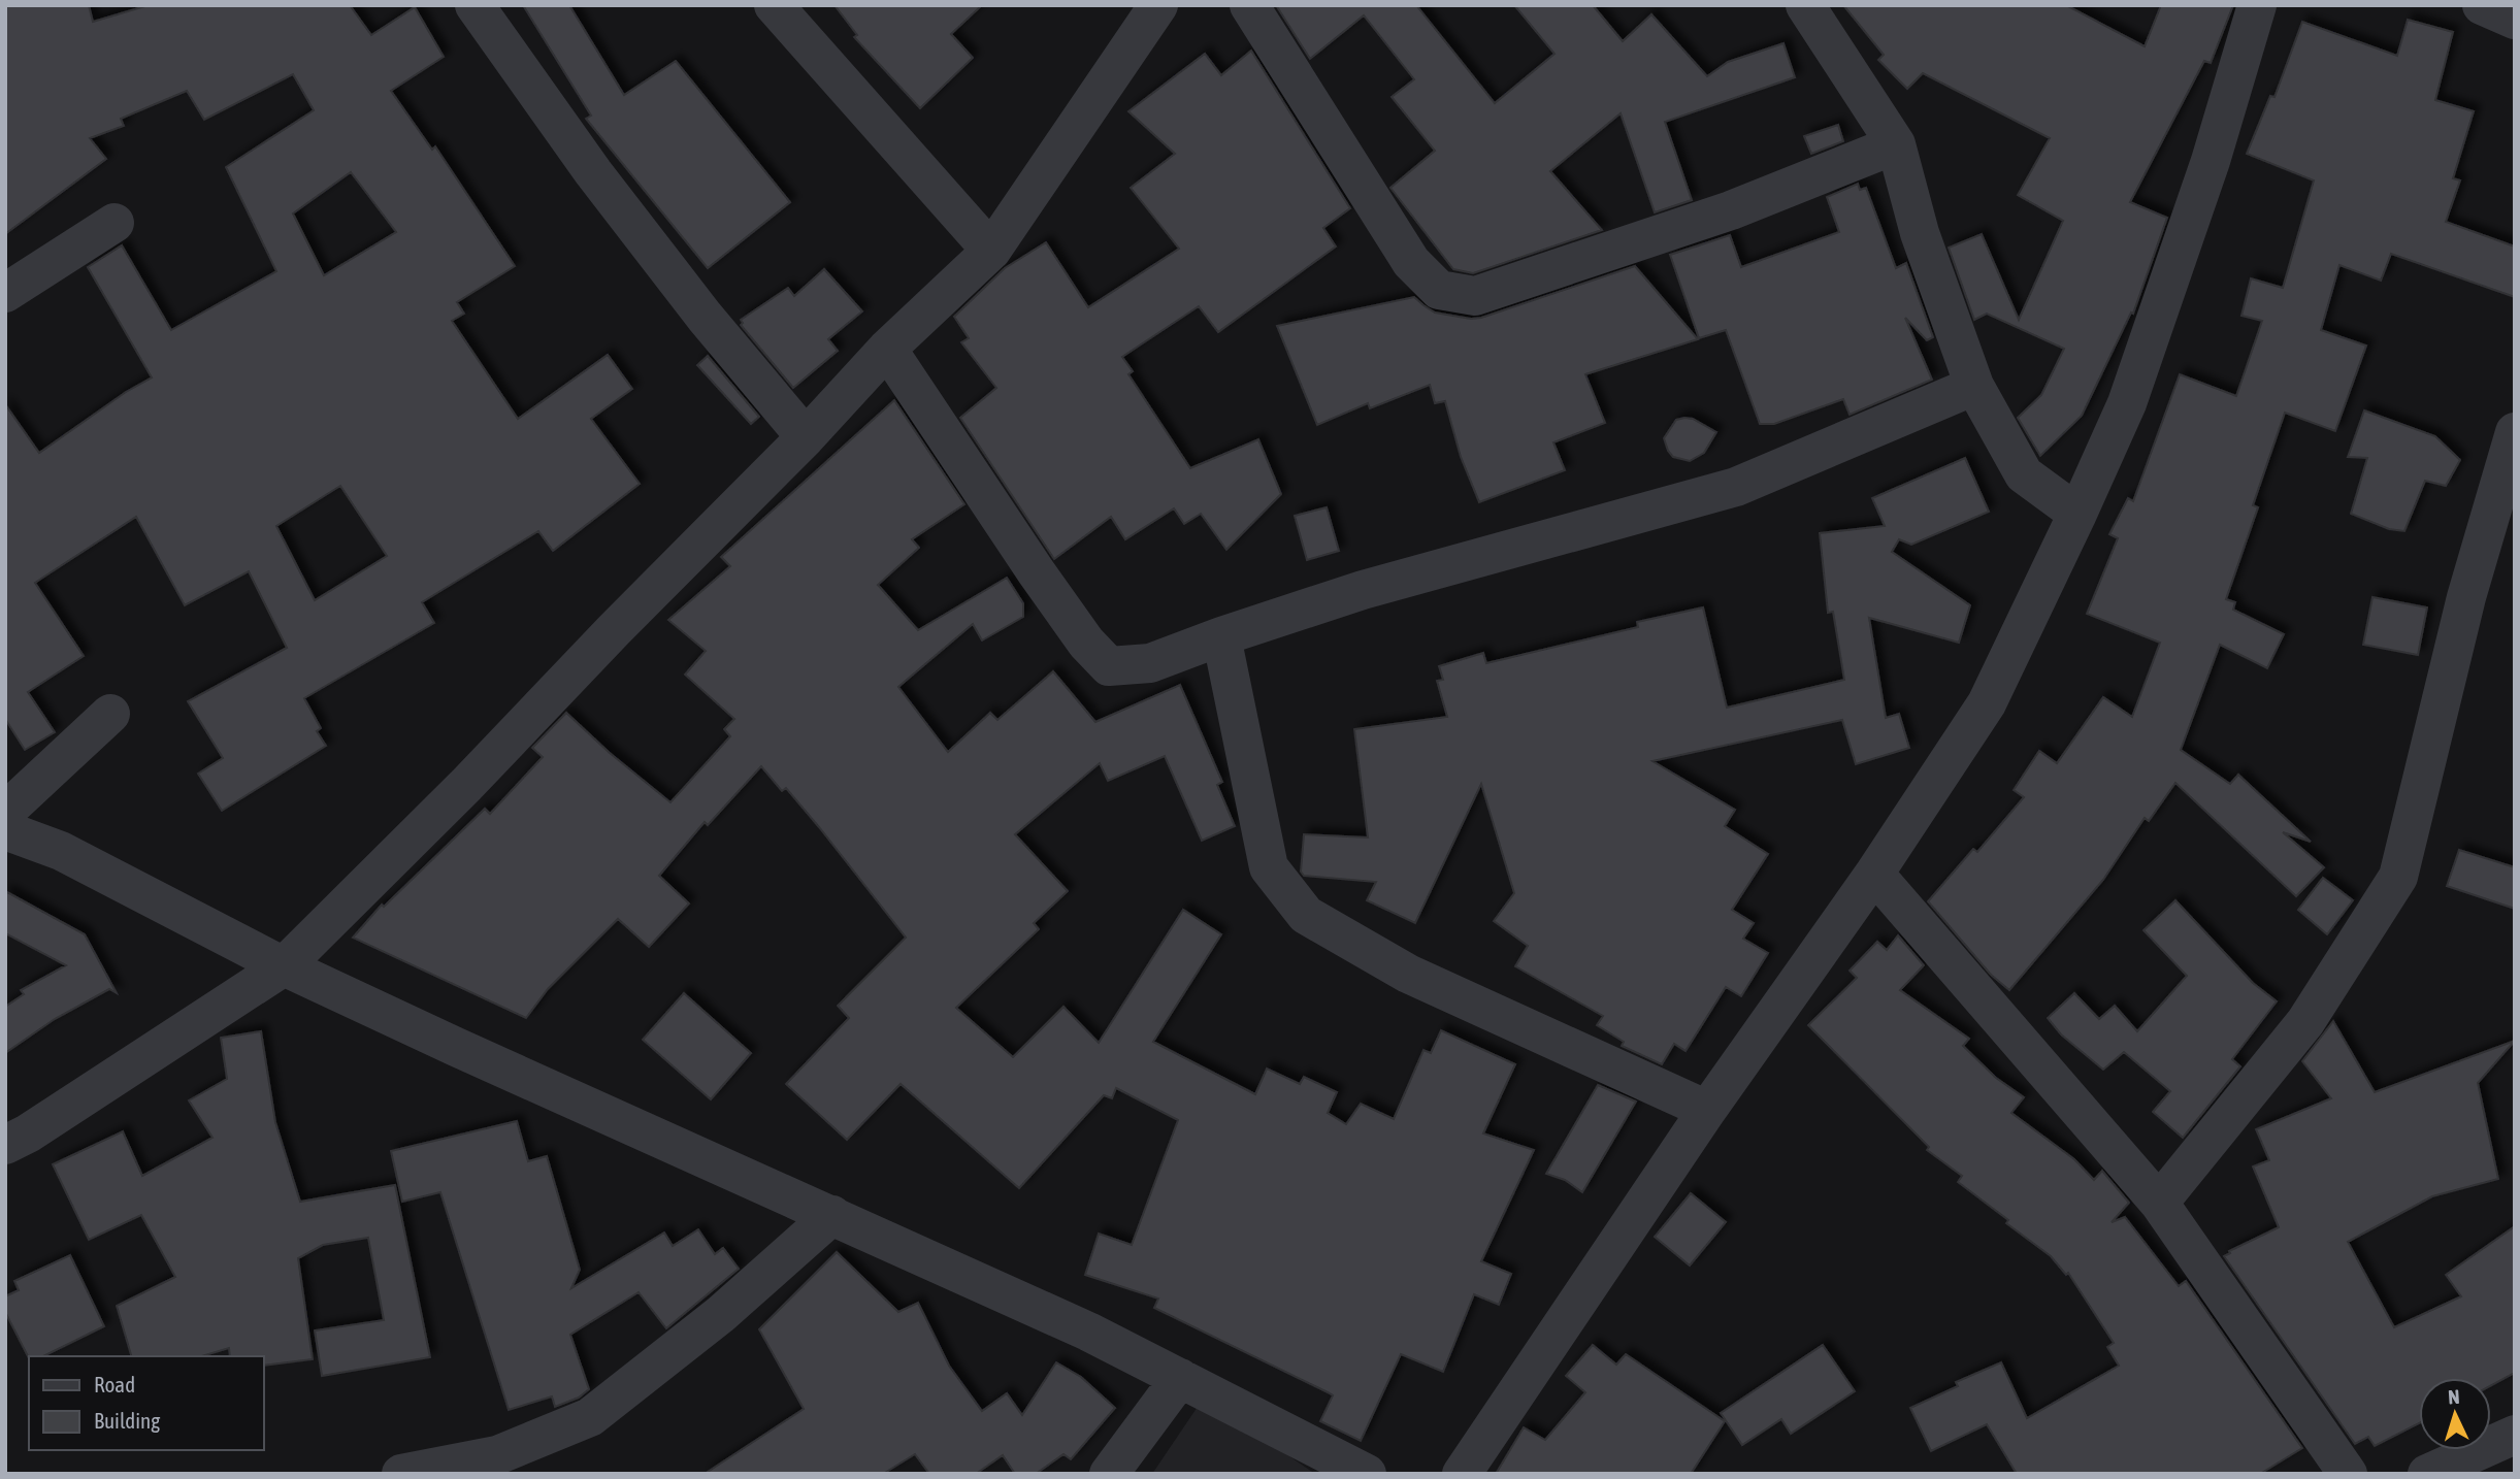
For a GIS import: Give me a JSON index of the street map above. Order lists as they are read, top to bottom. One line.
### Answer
{"legend":["Road","Building"],"north":"top"}
